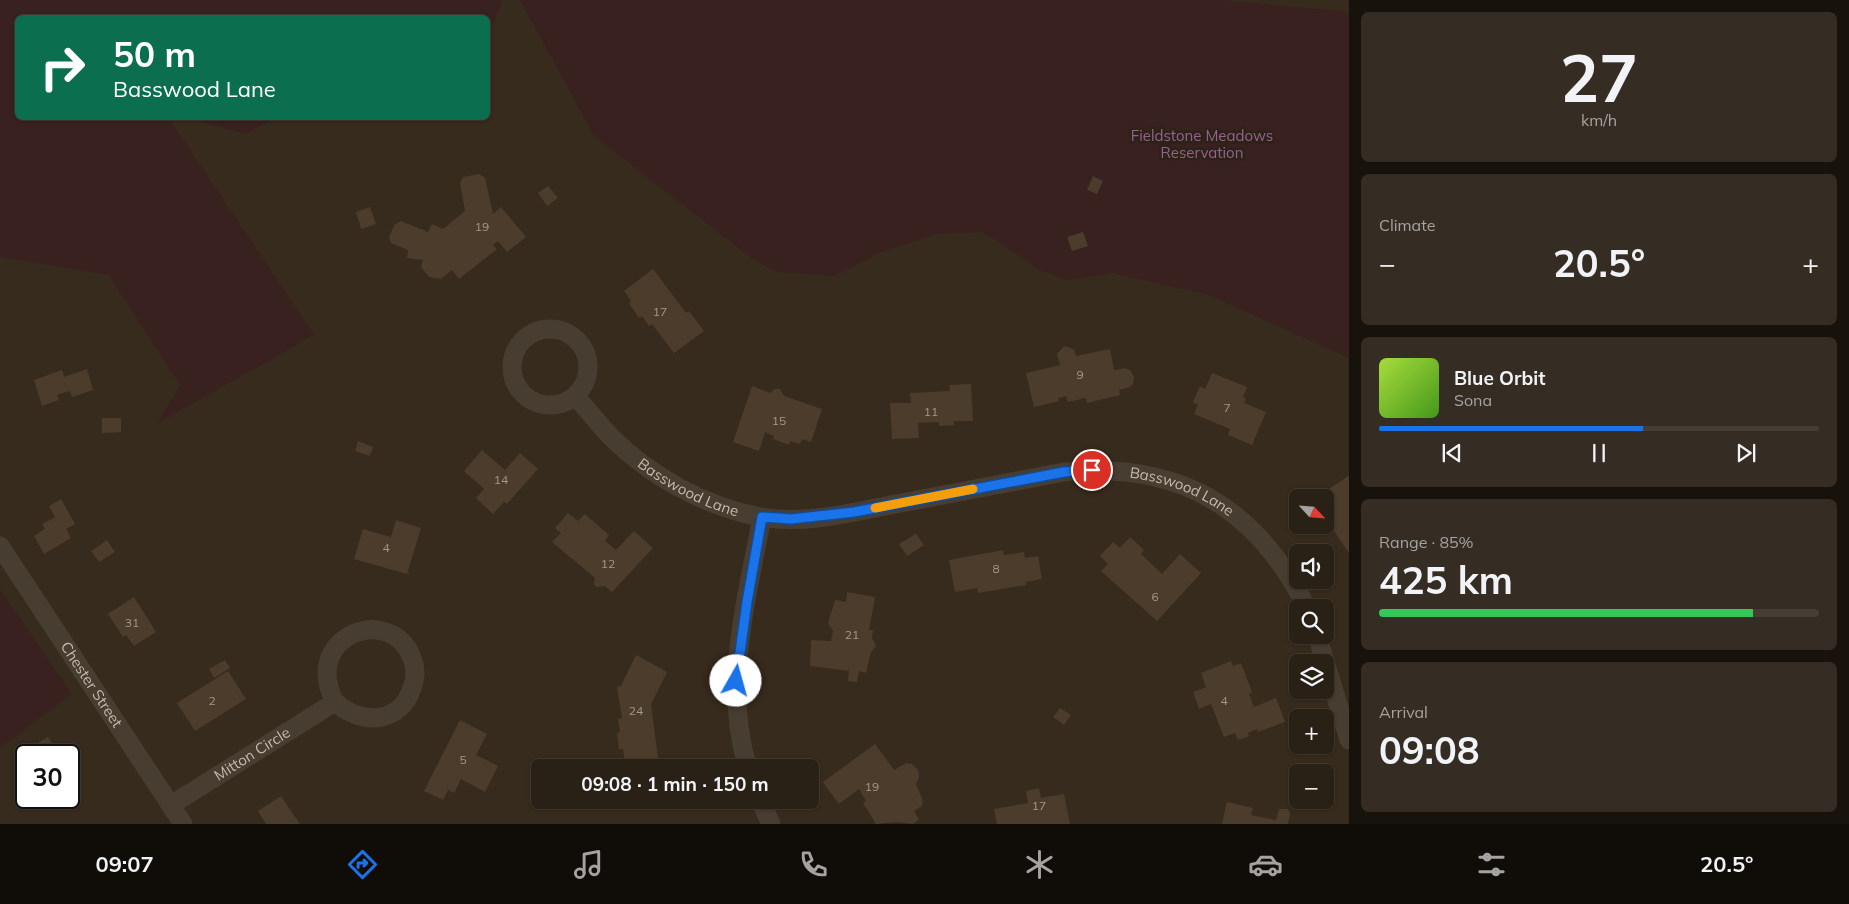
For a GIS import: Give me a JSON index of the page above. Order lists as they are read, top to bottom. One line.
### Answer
{"streets":{"street":["Basswood Lane","Chester Street","Mitton Circle"]},"crossings":[["Chester Street","Mitton Circle"]],"parks":["Fieldstone Meadows Reservation"],"house_numbers":["19","17","9","7","11","15","14","4","12","8","6","31","21","2","4","24","5","19","17"],"north":"bottom right","page":{"tile":[["27","km/h"],"Climate",["Range · 85%","425 km"],["Arrival","09:08"]],"turn":["50 m","Basswood Lane"],"heat":["−","20.5°","+"],"song":["Blue Orbit","Sona"],"map_buttons":["+","−"],"limit":"30","trip":"09:08 · 1 min · 150 m","tabs":["09:07","20.5°"]}}
